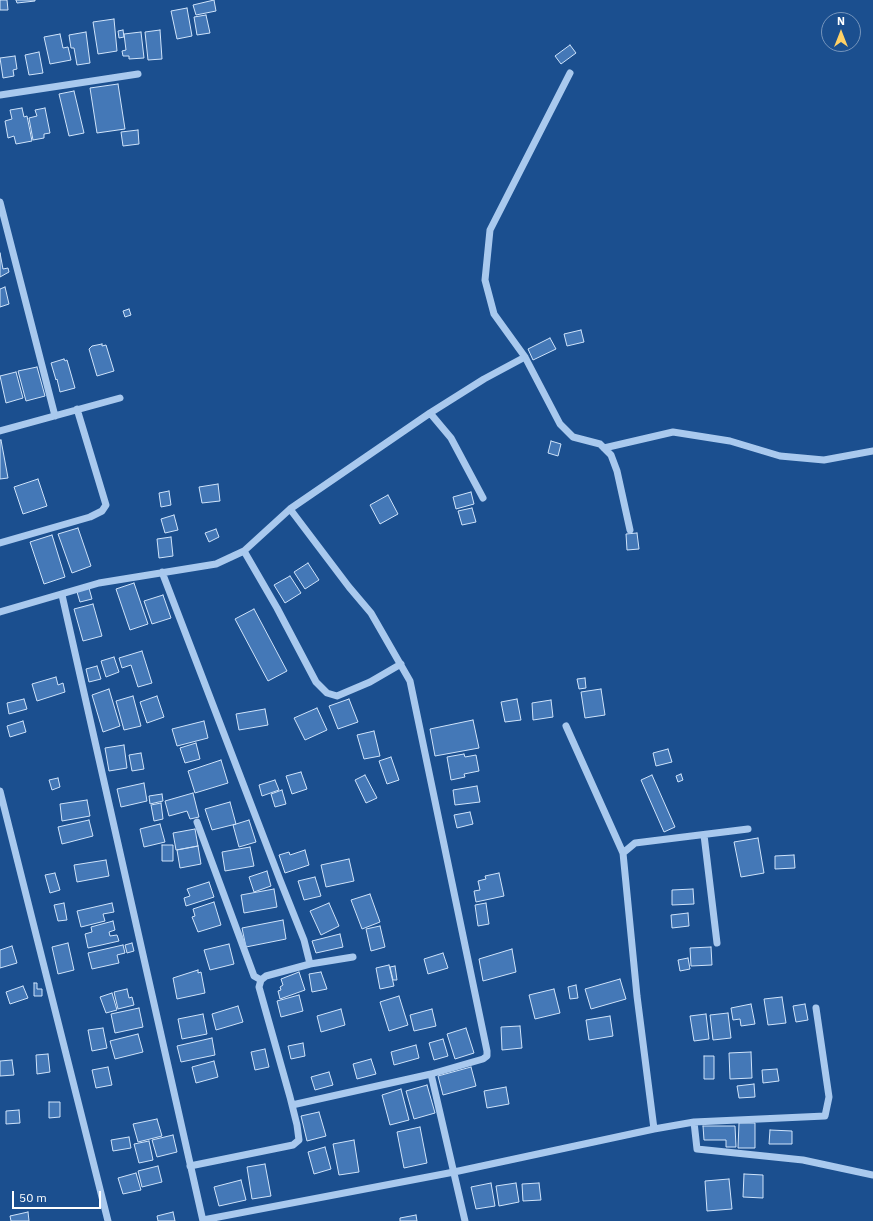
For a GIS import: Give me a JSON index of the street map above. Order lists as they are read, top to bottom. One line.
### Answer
{"scale_bar":"50 m","north":"top"}
